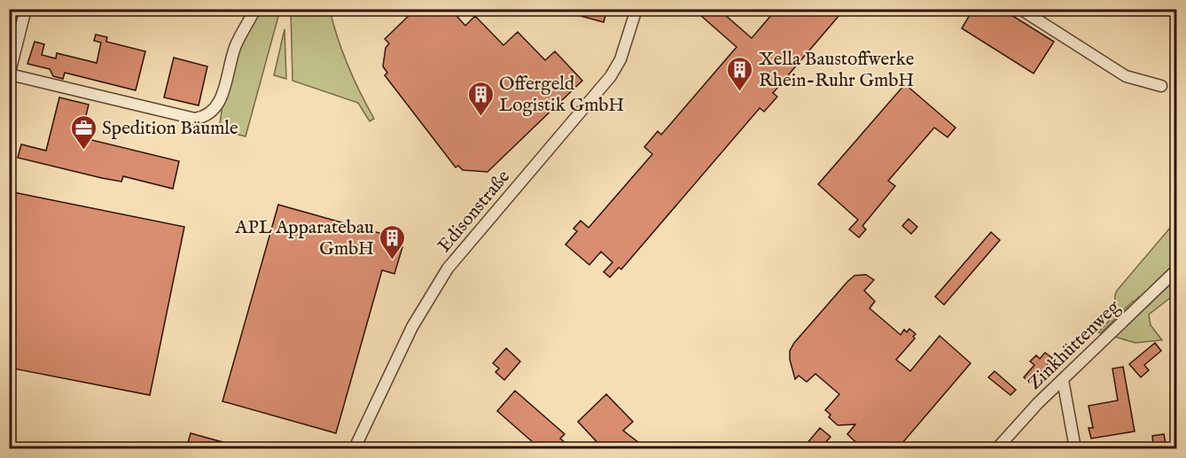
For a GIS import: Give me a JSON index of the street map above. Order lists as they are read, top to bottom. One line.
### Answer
{"streets":{"street":["Edisonstraße","Zinkhüttenweg"]},"places":{"building":["Xella Baustoffwerke Rhein-Ruhr GmbH","Offergeld Logistik GmbH","APL Apparatebau GmbH"],"office":["Spedition Bäumle"]}}
